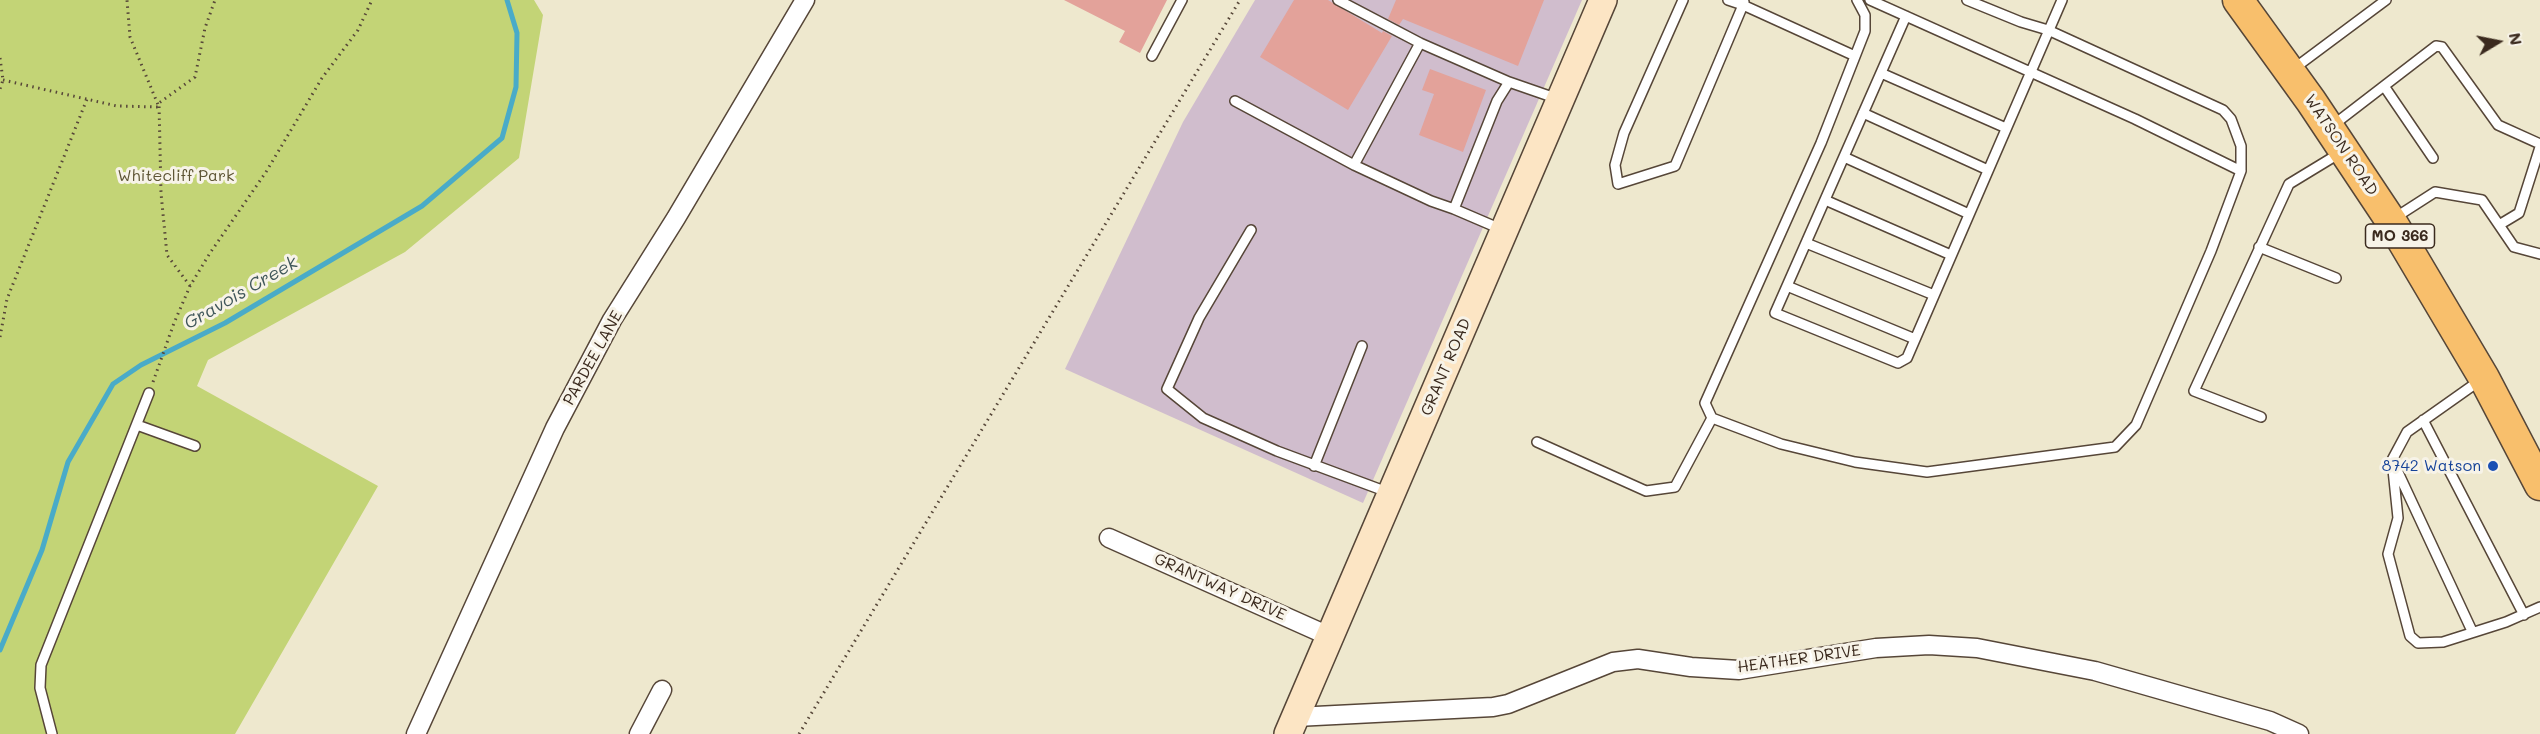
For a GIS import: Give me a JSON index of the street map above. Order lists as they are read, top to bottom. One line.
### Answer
{"streets":{"main road":["WATSON ROAD","MO 366"],"street":["PARDEE LANE","GRANT ROAD","GRANTWAY DRIVE","HEATHER DRIVE"]},"crossings":[["GRANT ROAD","GRANTWAY DRIVE"],["GRANT ROAD","HEATHER DRIVE"]],"water":["Gravois Creek"],"parks":["Whitecliff Park"],"places":["8742 Watson"],"north":"right"}
